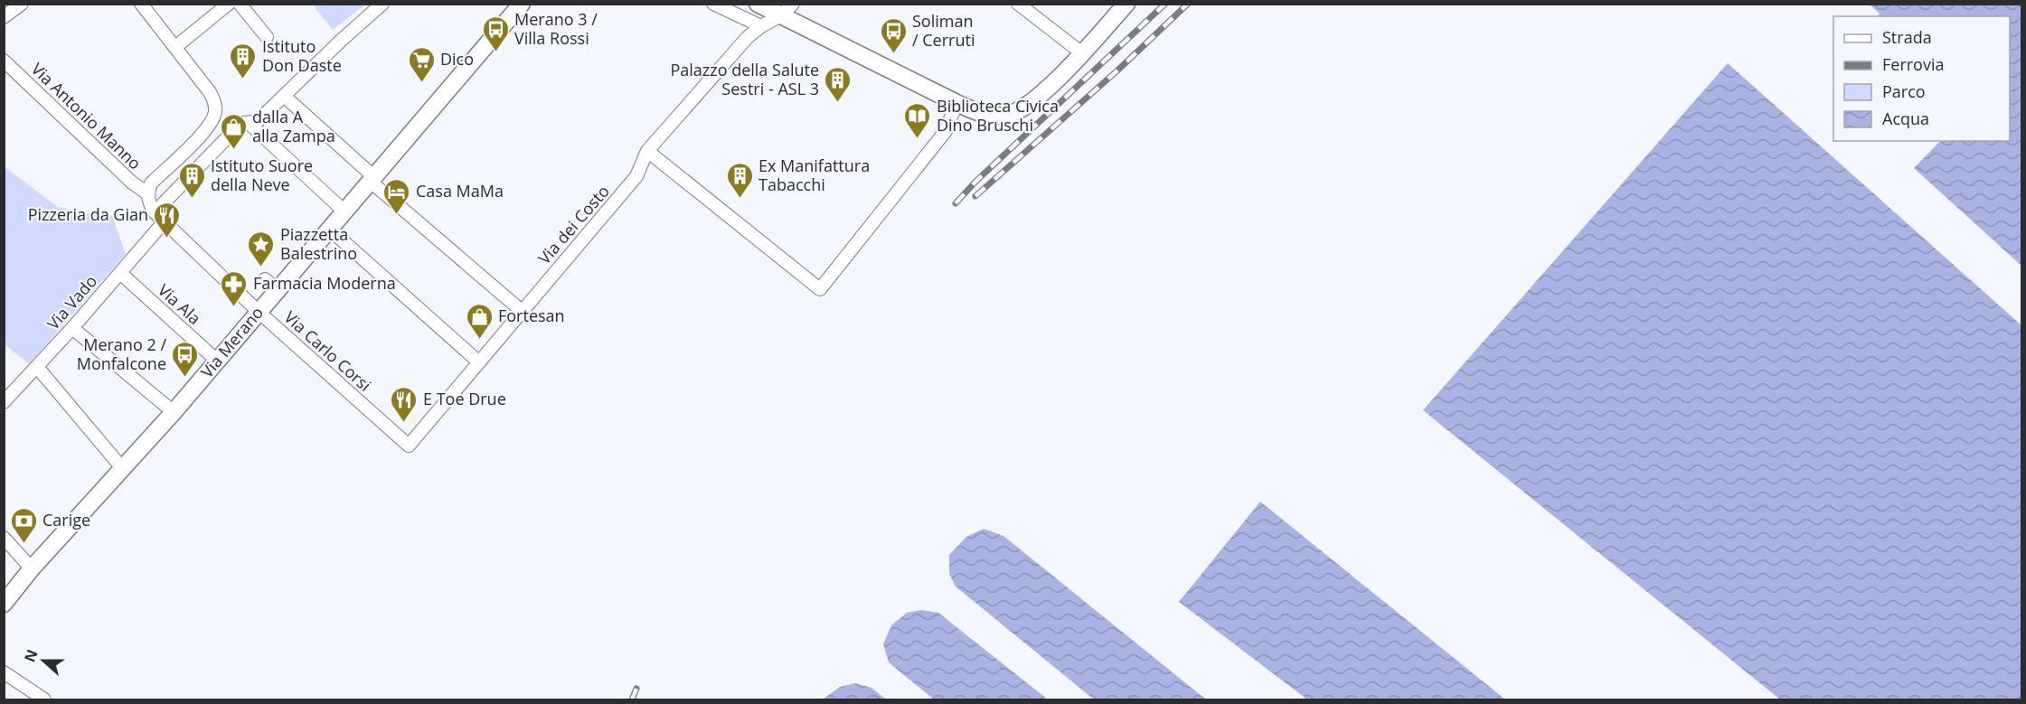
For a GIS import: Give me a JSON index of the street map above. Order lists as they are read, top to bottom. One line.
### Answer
{"streets":{"main road":["Via Merano"],"street":["Via Antonio Manno","Via dei Costo","Via Vado","Via Ala","Via Carlo Corsi"]},"crossings":[["Via dei Costo","Via Carlo Corsi"],["Via Vado","Via Ala"],["Via Vado","Via Carlo Corsi"],["Via Ala","Via Merano"],["Via Merano","Via Carlo Corsi"]],"places":{"bus stop":["Merano 3 / Villa Rossi","Soliman / Cerruti","Merano 2 / Monfalcone"],"building":["Istituto Don Daste","Palazzo della Salute Sestri - ASL 3","Istituto Suore della Neve","Ex Manifattura Tabacchi"],"supermarket":["Dico"],"library":["Biblioteca Civica Dino Bruschi"],"shop":["dalla A alla Zampa","Fortesan"],"hotel":["Casa MaMa"],"restaurant":["Pizzeria da Gian","E Toe Drue"],"place":["Piazzetta Balestrino"],"pharmacy":["Farmacia Moderna"],"bank":["Carige"]},"legend":["Strada","Ferrovia","Parco","Acqua"],"north":"left"}
